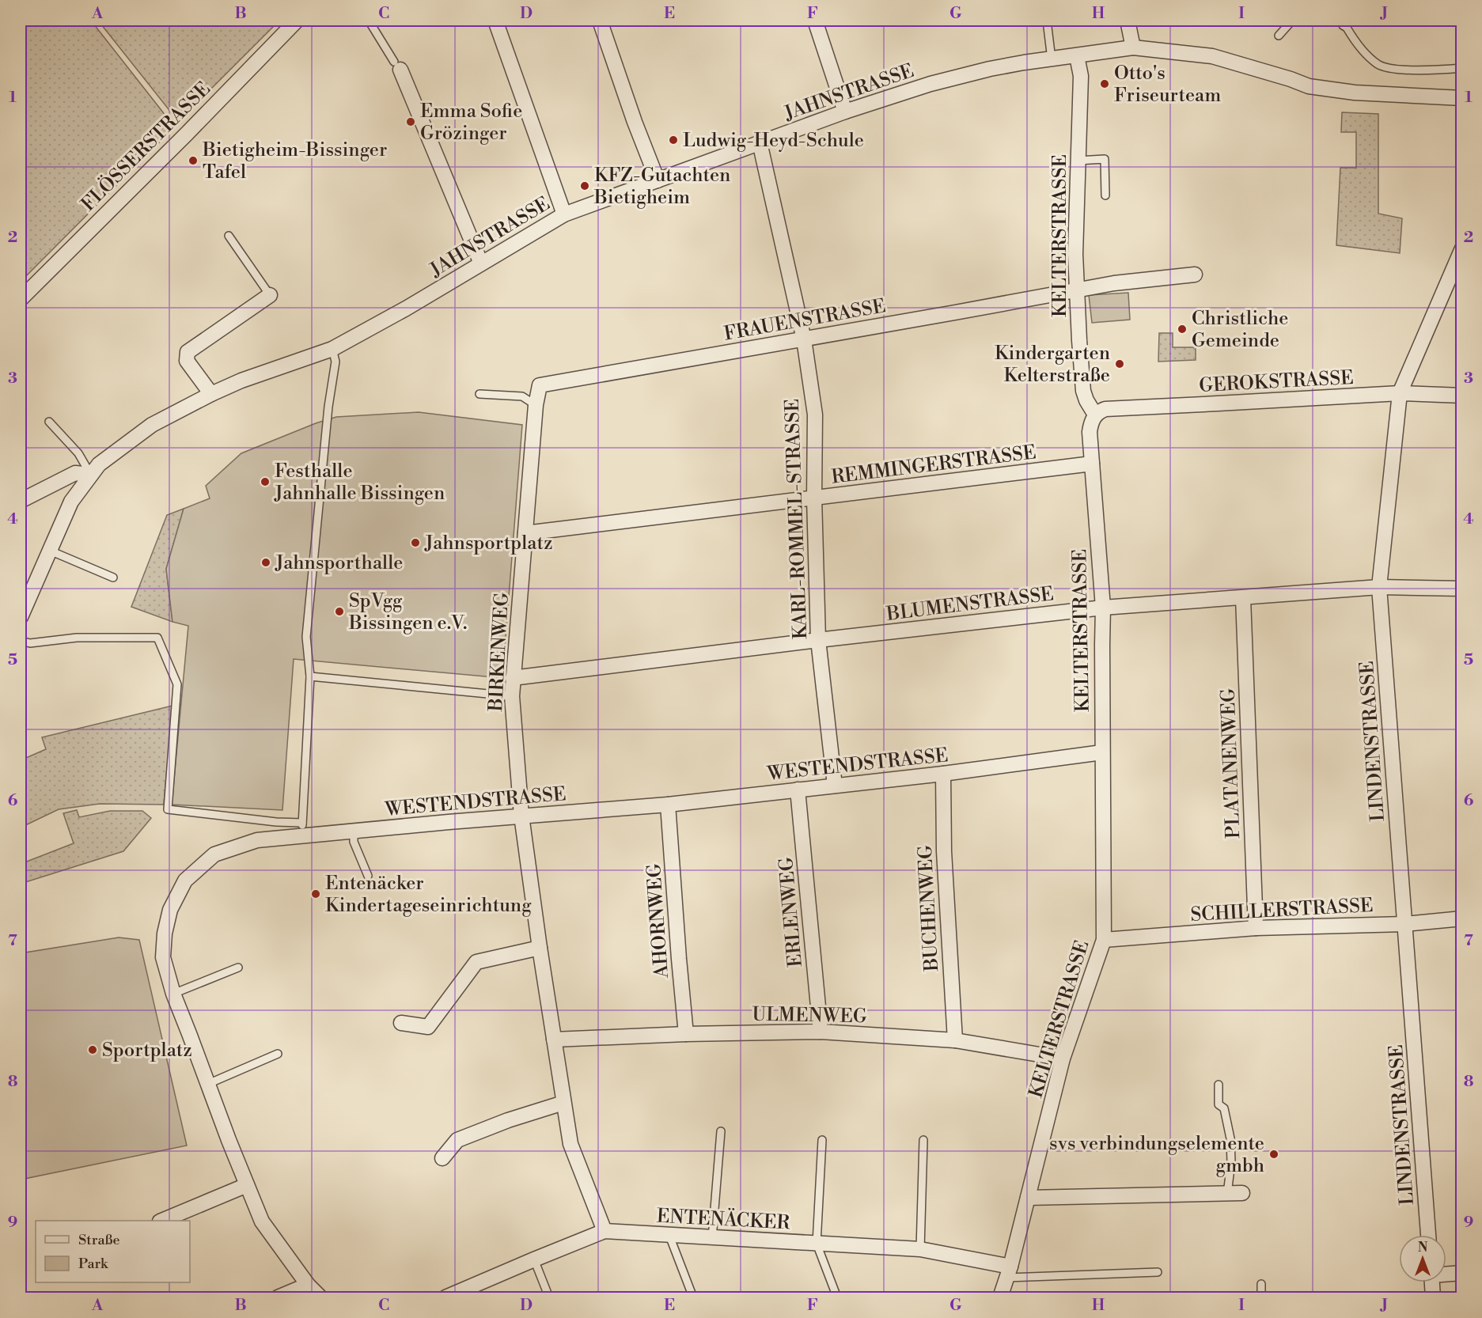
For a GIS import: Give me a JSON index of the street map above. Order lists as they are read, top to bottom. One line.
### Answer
{"streets":{"street":["JAHNSTRASSE","FLÖSSERSTRASSE","KELTERSTRASSE","FRAUENSTRASSE","GEROKSTRASSE","REMMINGERSTRASSE","KARL-ROMMEL-STRASSE","BLUMENSTRASSE","BIRKENWEG","LINDENSTRASSE","PLATANENWEG","WESTENDSTRASSE","BUCHENWEG","SCHILLERSTRASSE","ERLENWEG","AHORNWEG","ULMENWEG","ENTENÄCKER"]},"crossings":[["JAHNSTRASSE","KELTERSTRASSE"],["JAHNSTRASSE","KARL-ROMMEL-STRASSE"],["KELTERSTRASSE","FRAUENSTRASSE"],["KELTERSTRASSE","GEROKSTRASSE"],["KELTERSTRASSE","REMMINGERSTRASSE"],["KELTERSTRASSE","BLUMENSTRASSE"],["KELTERSTRASSE","WESTENDSTRASSE"],["KELTERSTRASSE","SCHILLERSTRASSE"],["KELTERSTRASSE","ULMENWEG"],["KELTERSTRASSE","ENTENÄCKER"],["FRAUENSTRASSE","KARL-ROMMEL-STRASSE"],["FRAUENSTRASSE","BIRKENWEG"],["GEROKSTRASSE","LINDENSTRASSE"],["REMMINGERSTRASSE","KARL-ROMMEL-STRASSE"],["REMMINGERSTRASSE","BIRKENWEG"],["KARL-ROMMEL-STRASSE","BLUMENSTRASSE"],["KARL-ROMMEL-STRASSE","WESTENDSTRASSE"],["BLUMENSTRASSE","BIRKENWEG"],["BLUMENSTRASSE","LINDENSTRASSE"],["BLUMENSTRASSE","PLATANENWEG"],["BIRKENWEG","WESTENDSTRASSE"],["BIRKENWEG","ULMENWEG"],["BIRKENWEG","ENTENÄCKER"],["LINDENSTRASSE","SCHILLERSTRASSE"],["PLATANENWEG","SCHILLERSTRASSE"],["WESTENDSTRASSE","BUCHENWEG"],["WESTENDSTRASSE","ERLENWEG"],["WESTENDSTRASSE","AHORNWEG"],["BUCHENWEG","ULMENWEG"],["ERLENWEG","ULMENWEG"],["AHORNWEG","ULMENWEG"]],"places":["Otto's Friseurteam","Emma Sofie Grözinger","Ludwig-Heyd-Schule","Bietigheim-Bissinger Tafel","KFZ-Gutachten Bietigheim","Christliche Gemeinde","Kindergarten Kelterstraße","Festhalle Jahnhalle Bissingen","Jahnsportplatz","Jahnsporthalle","SpVgg Bissingen e.V.","Entenäcker Kindertageseinrichtung","Sportplatz","svs verbindungselemente gmbh"],"legend":["Straße","Park"],"north":"top","grid":{"columns":["A","B","C","D","E","F","G","H","I","J"],"rows":["1","2","3","4","5","6","7","8","9"]}}
